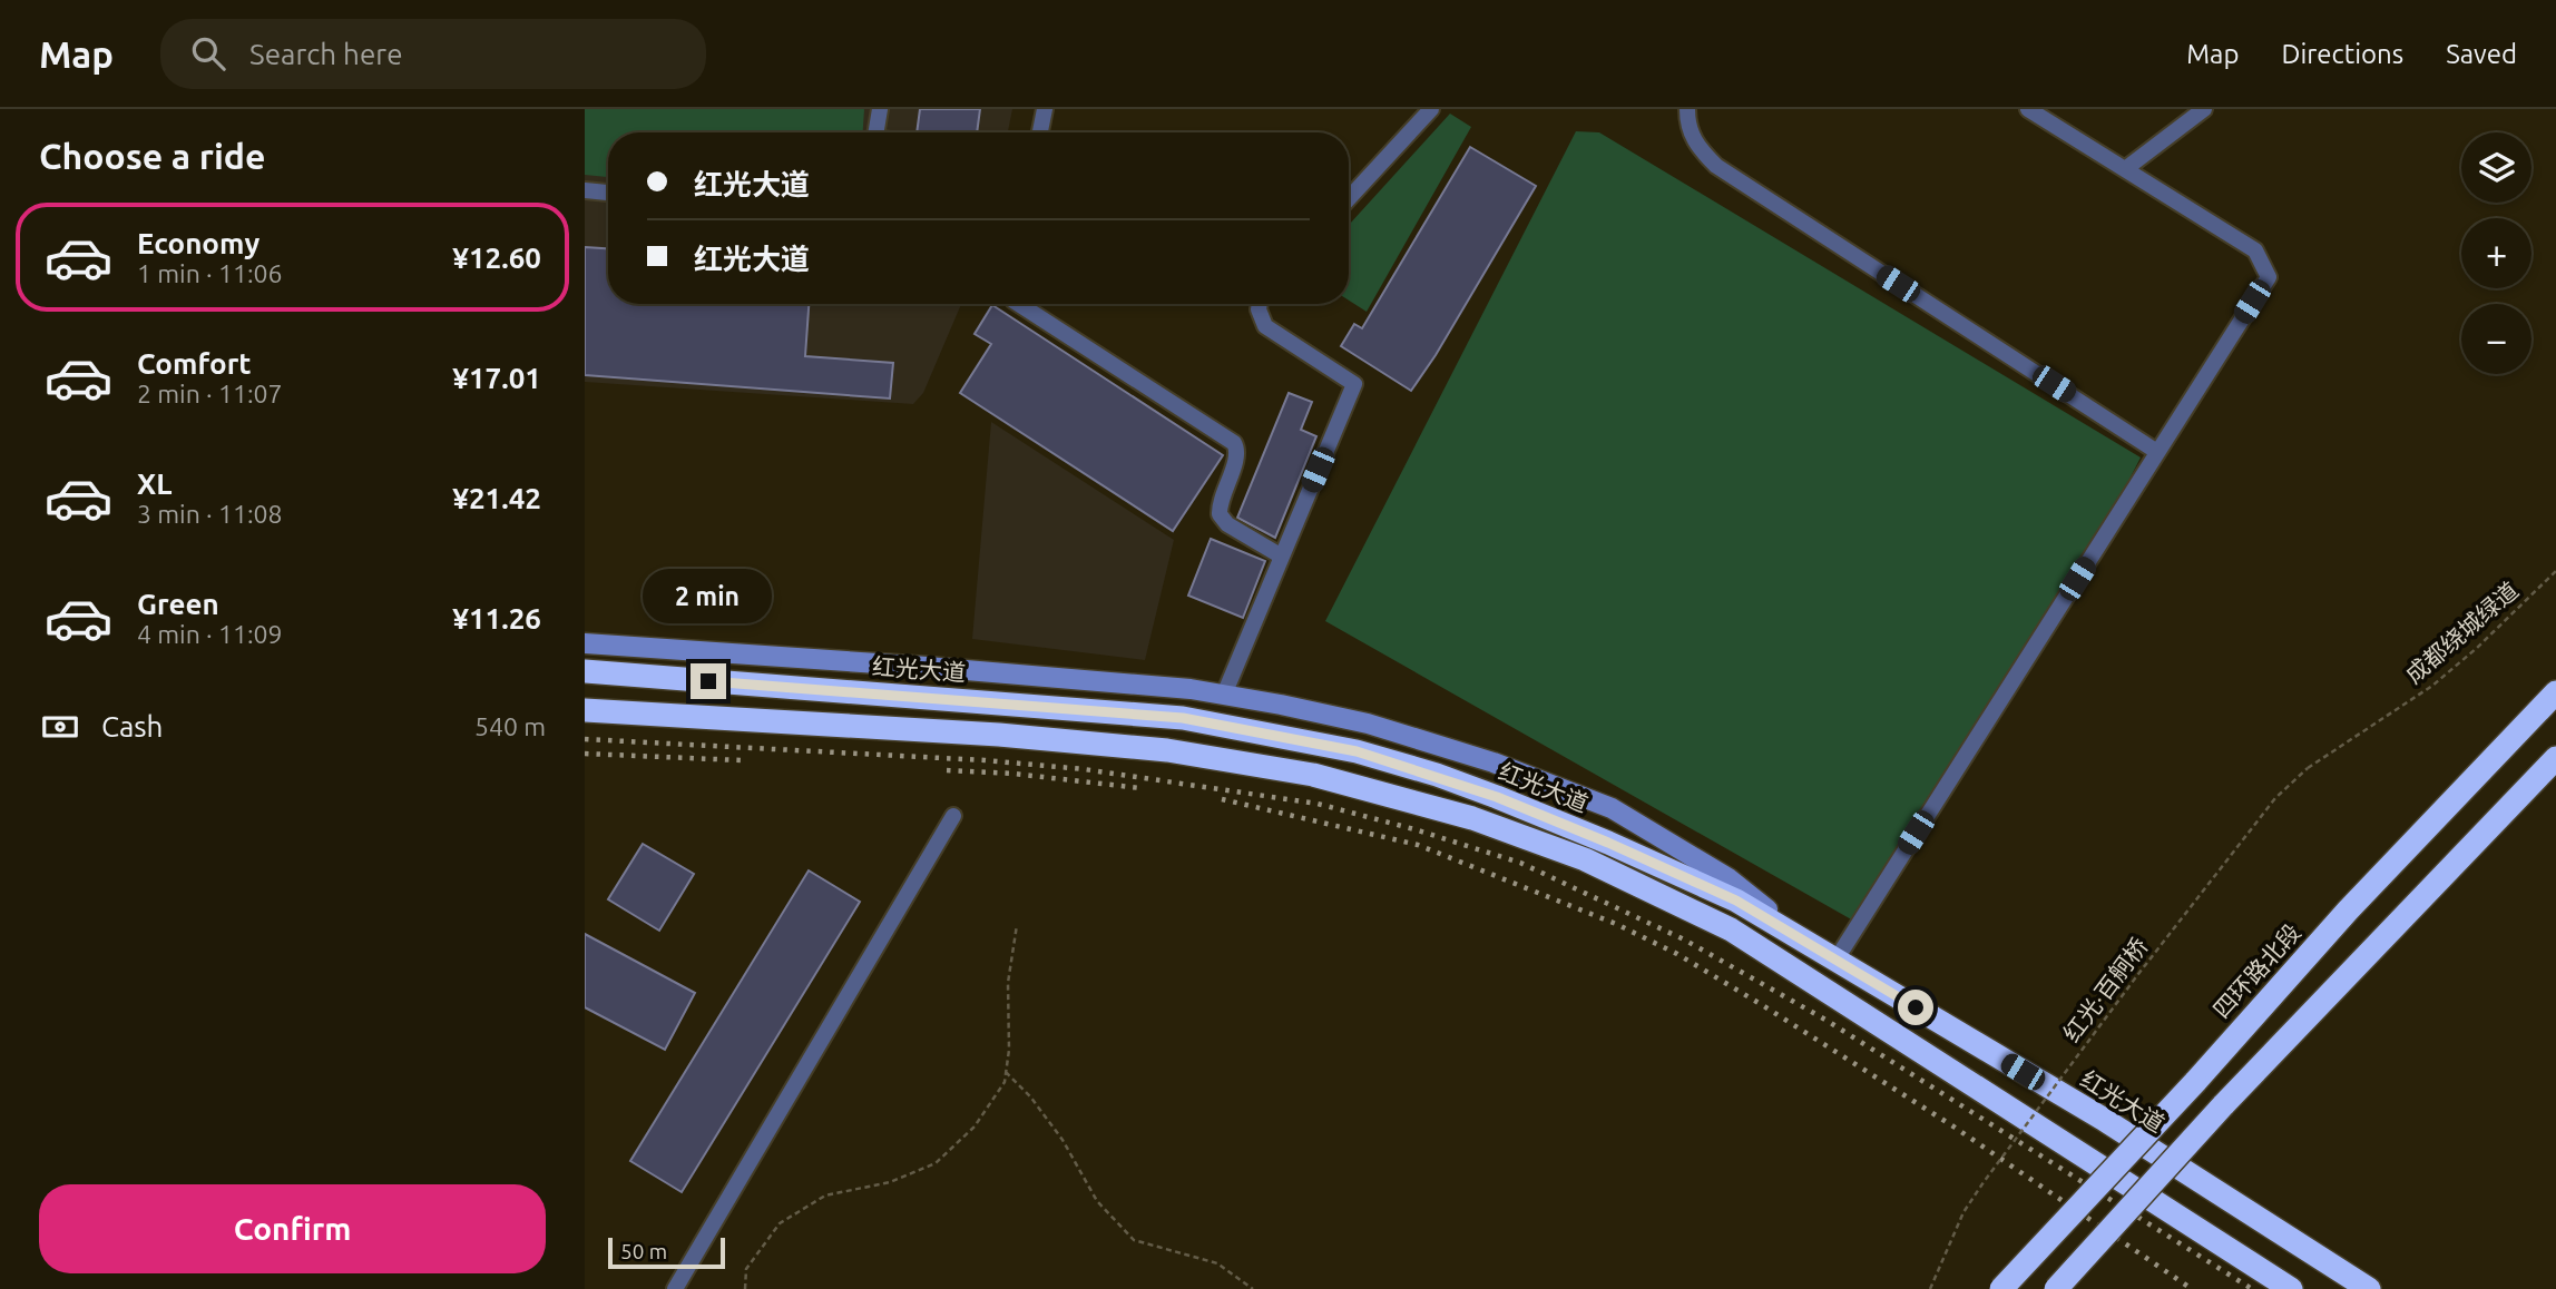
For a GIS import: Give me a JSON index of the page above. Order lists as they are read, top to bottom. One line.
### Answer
{"streets":{"highway":["红光大道","四环路北段"],"path":["成都绕城绿道","红光·百舸桥"]},"crossings":[["成都绕城绿道","红光·百舸桥"]],"scale_bar":"50 m","page":{"header":"Map","search":"Search here","nav":["Map","Directions","Saved"],"heading":"Choose a ride","map_buttons":["+","−"],"banner":["红光大道","红光大道"],"list":[{"name":"Economy","note":"1 min · 11:06","value":"¥12.60"},{"name":"Comfort","note":"2 min · 11:07","value":"¥17.01"},{"name":"XL","note":"3 min · 11:08","value":"¥21.42"},{"name":"Green","note":"4 min · 11:09","value":"¥11.26"}],"bubble":"2 min","pay":["Cash","540 m"],"buttons":"Confirm","scale":"50 m"}}
